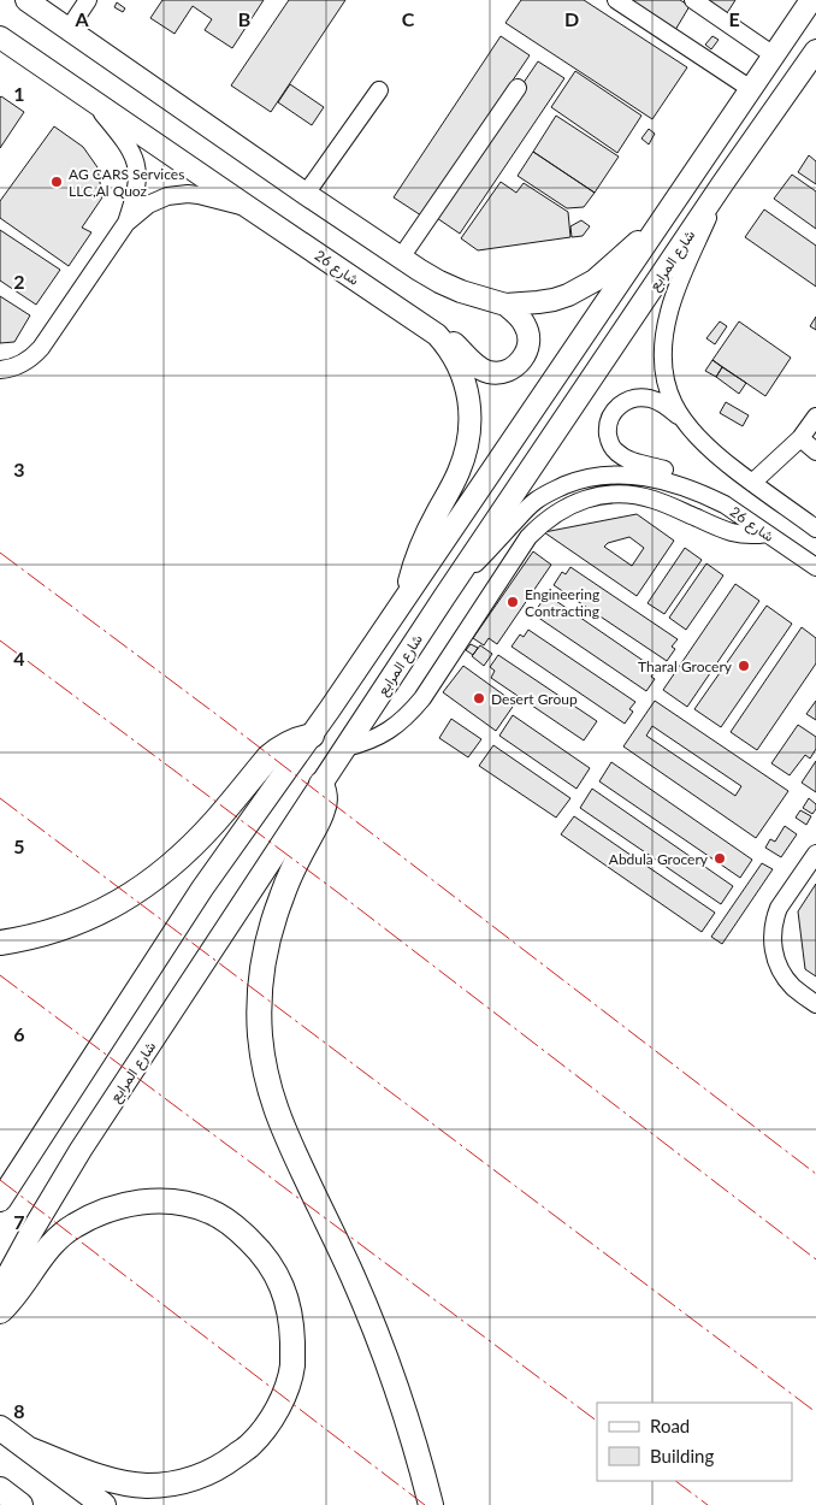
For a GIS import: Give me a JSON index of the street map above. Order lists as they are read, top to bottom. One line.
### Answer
{"streets":{"main road":["شارع المرابع","شارع 26"]},"crossings":[["شارع المرابع","شارع 26"]],"places":["AG CARS Services LLC,Al Quoz","Engineering Contracting","Tharal Grocery","Desert Group","Abdula Grocery"],"legend":["Road","Building"],"grid":{"columns":["A","B","C","D","E"],"rows":["1","2","3","4","5","6","7","8"]}}
